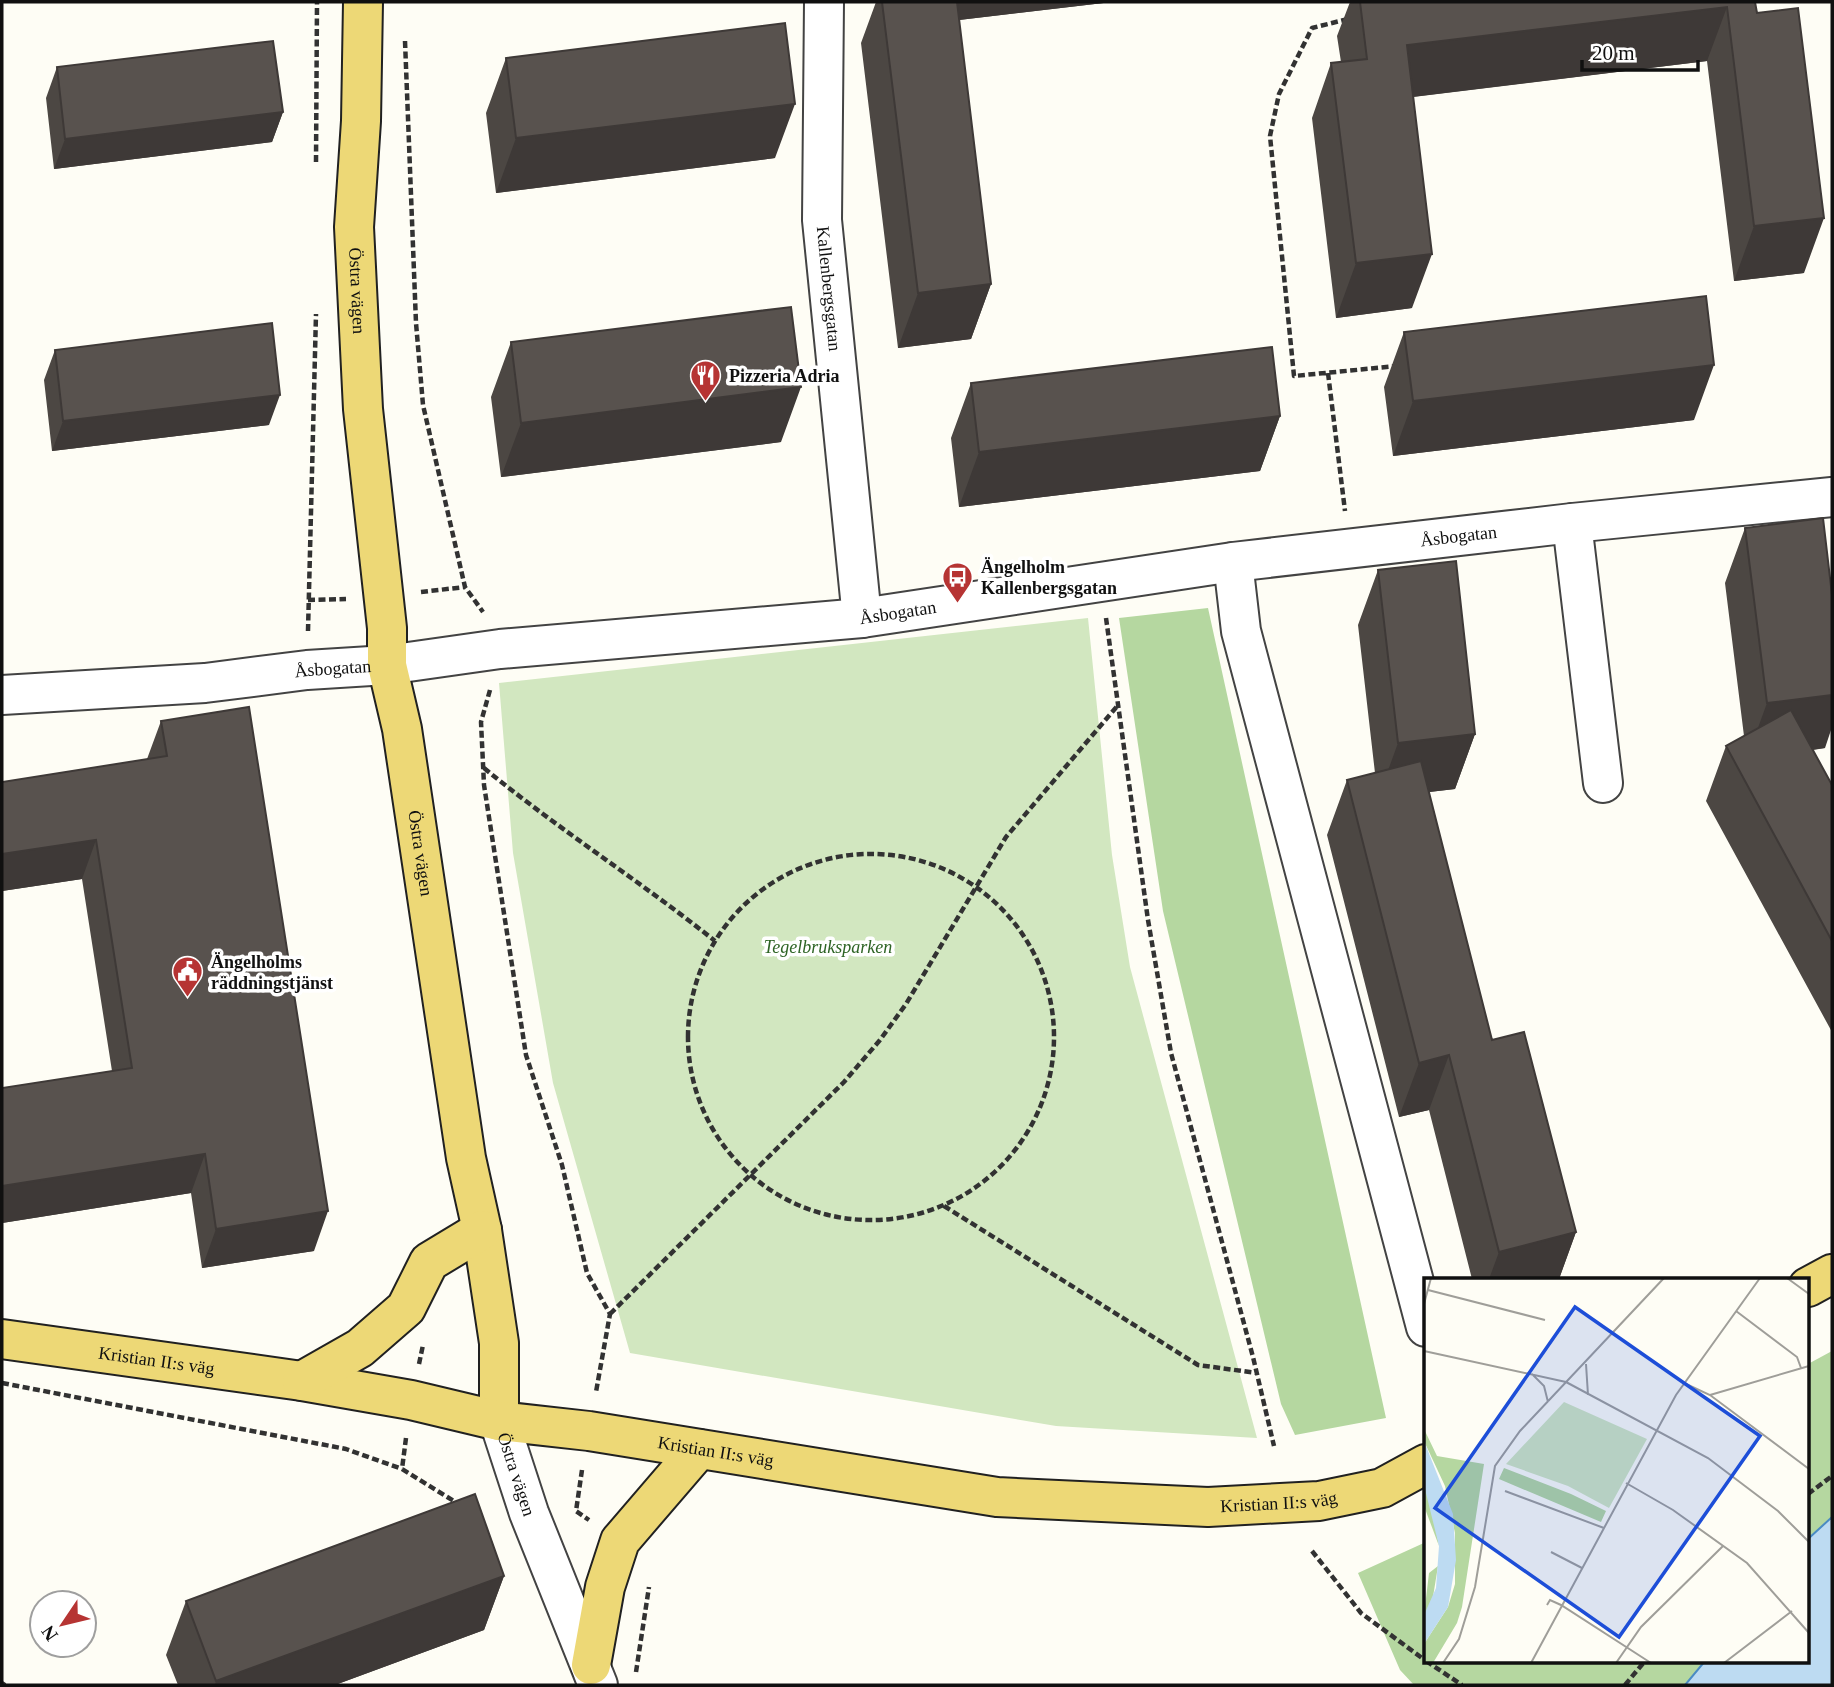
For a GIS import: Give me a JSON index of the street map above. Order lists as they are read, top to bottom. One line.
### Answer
{"streets":{"main road":["Östra vägen","Kristian II:s väg"],"street":["Kallenbergsgatan","Åsbogatan"]},"crossings":[["Kallenbergsgatan","Åsbogatan"],["Östra vägen","Åsbogatan"],["Östra vägen","Kristian II:s väg"]],"parks":["Tegelbruksparken"],"places":{"restaurant":["Pizzeria Adria"],"bus stop":["Ängelholm Kallenbergsgatan"],"public building":["Ängelholms räddningstjänst"]},"scale_bar":"20 m","north":"bottom left"}
